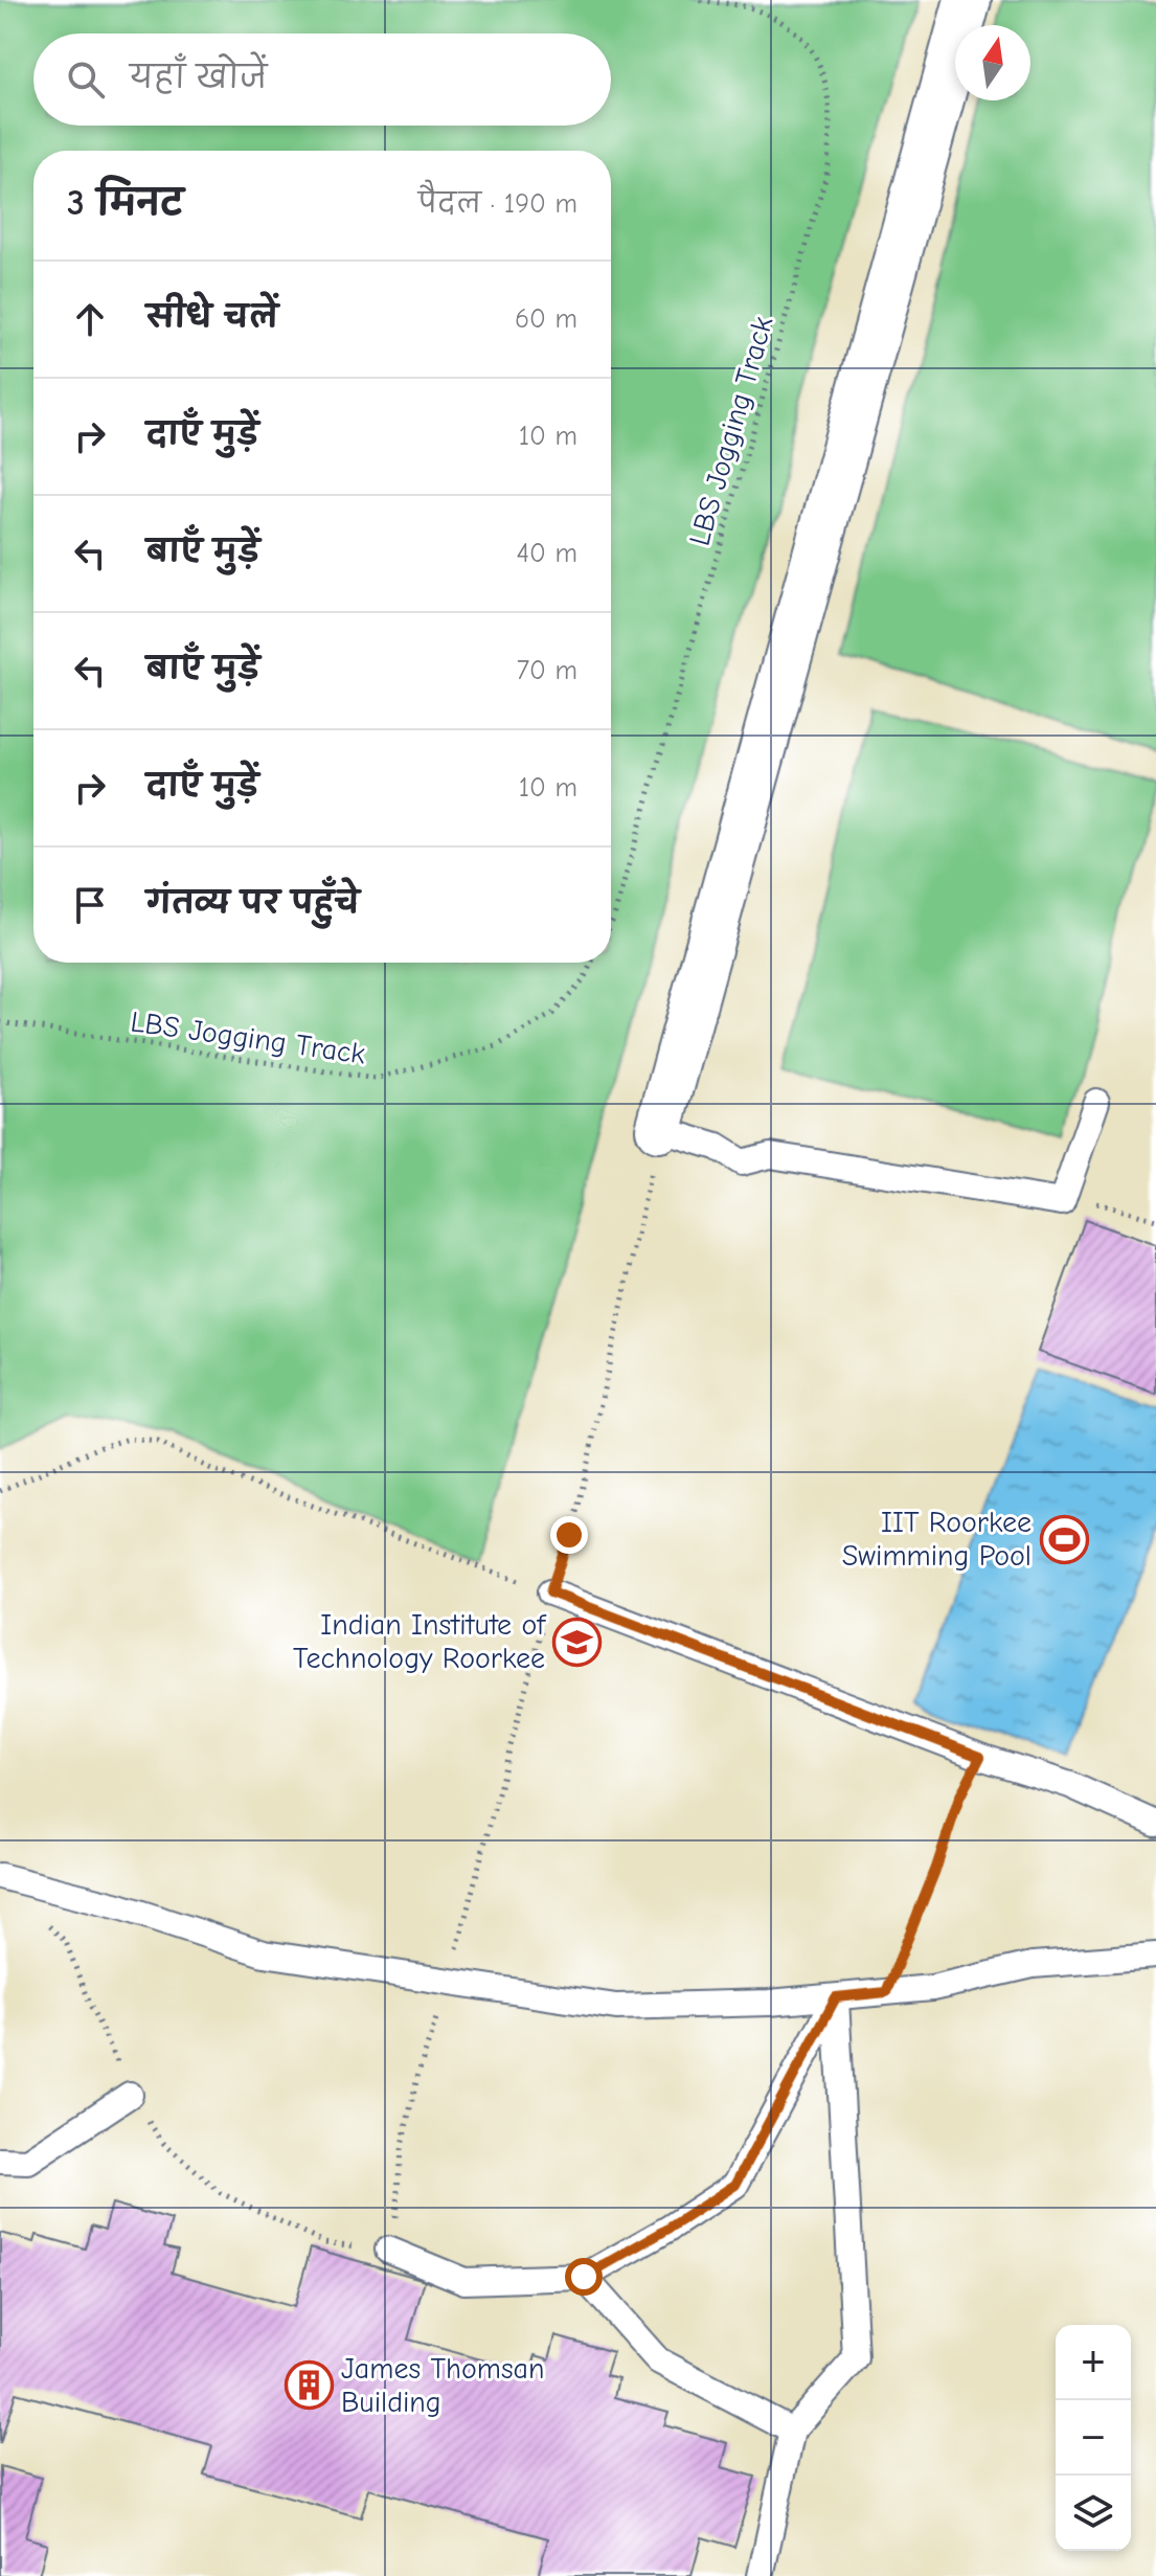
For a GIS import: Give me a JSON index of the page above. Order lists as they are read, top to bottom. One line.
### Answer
{"streets":{"path":["LBS Jogging Track"]},"places":{"sports":["IIT Roorkee Swimming Pool"],"school or university":["Indian Institute of Technology Roorkee"],"building":["James Thomsan Building"]},"north":"top","page":{"search":"यहाँ खोजें","heading":["3 मिनट","पैदल · 190 m"],"list":[["सीधे चलें","60 m"],["दाएँ मुड़ें","10 m"],["बाएँ मुड़ें","40 m"],["बाएँ मुड़ें","70 m"],["दाएँ मुड़ें","10 m"],"गंतव्य पर पहुँचे"],"map_buttons":["+","−"]}}
